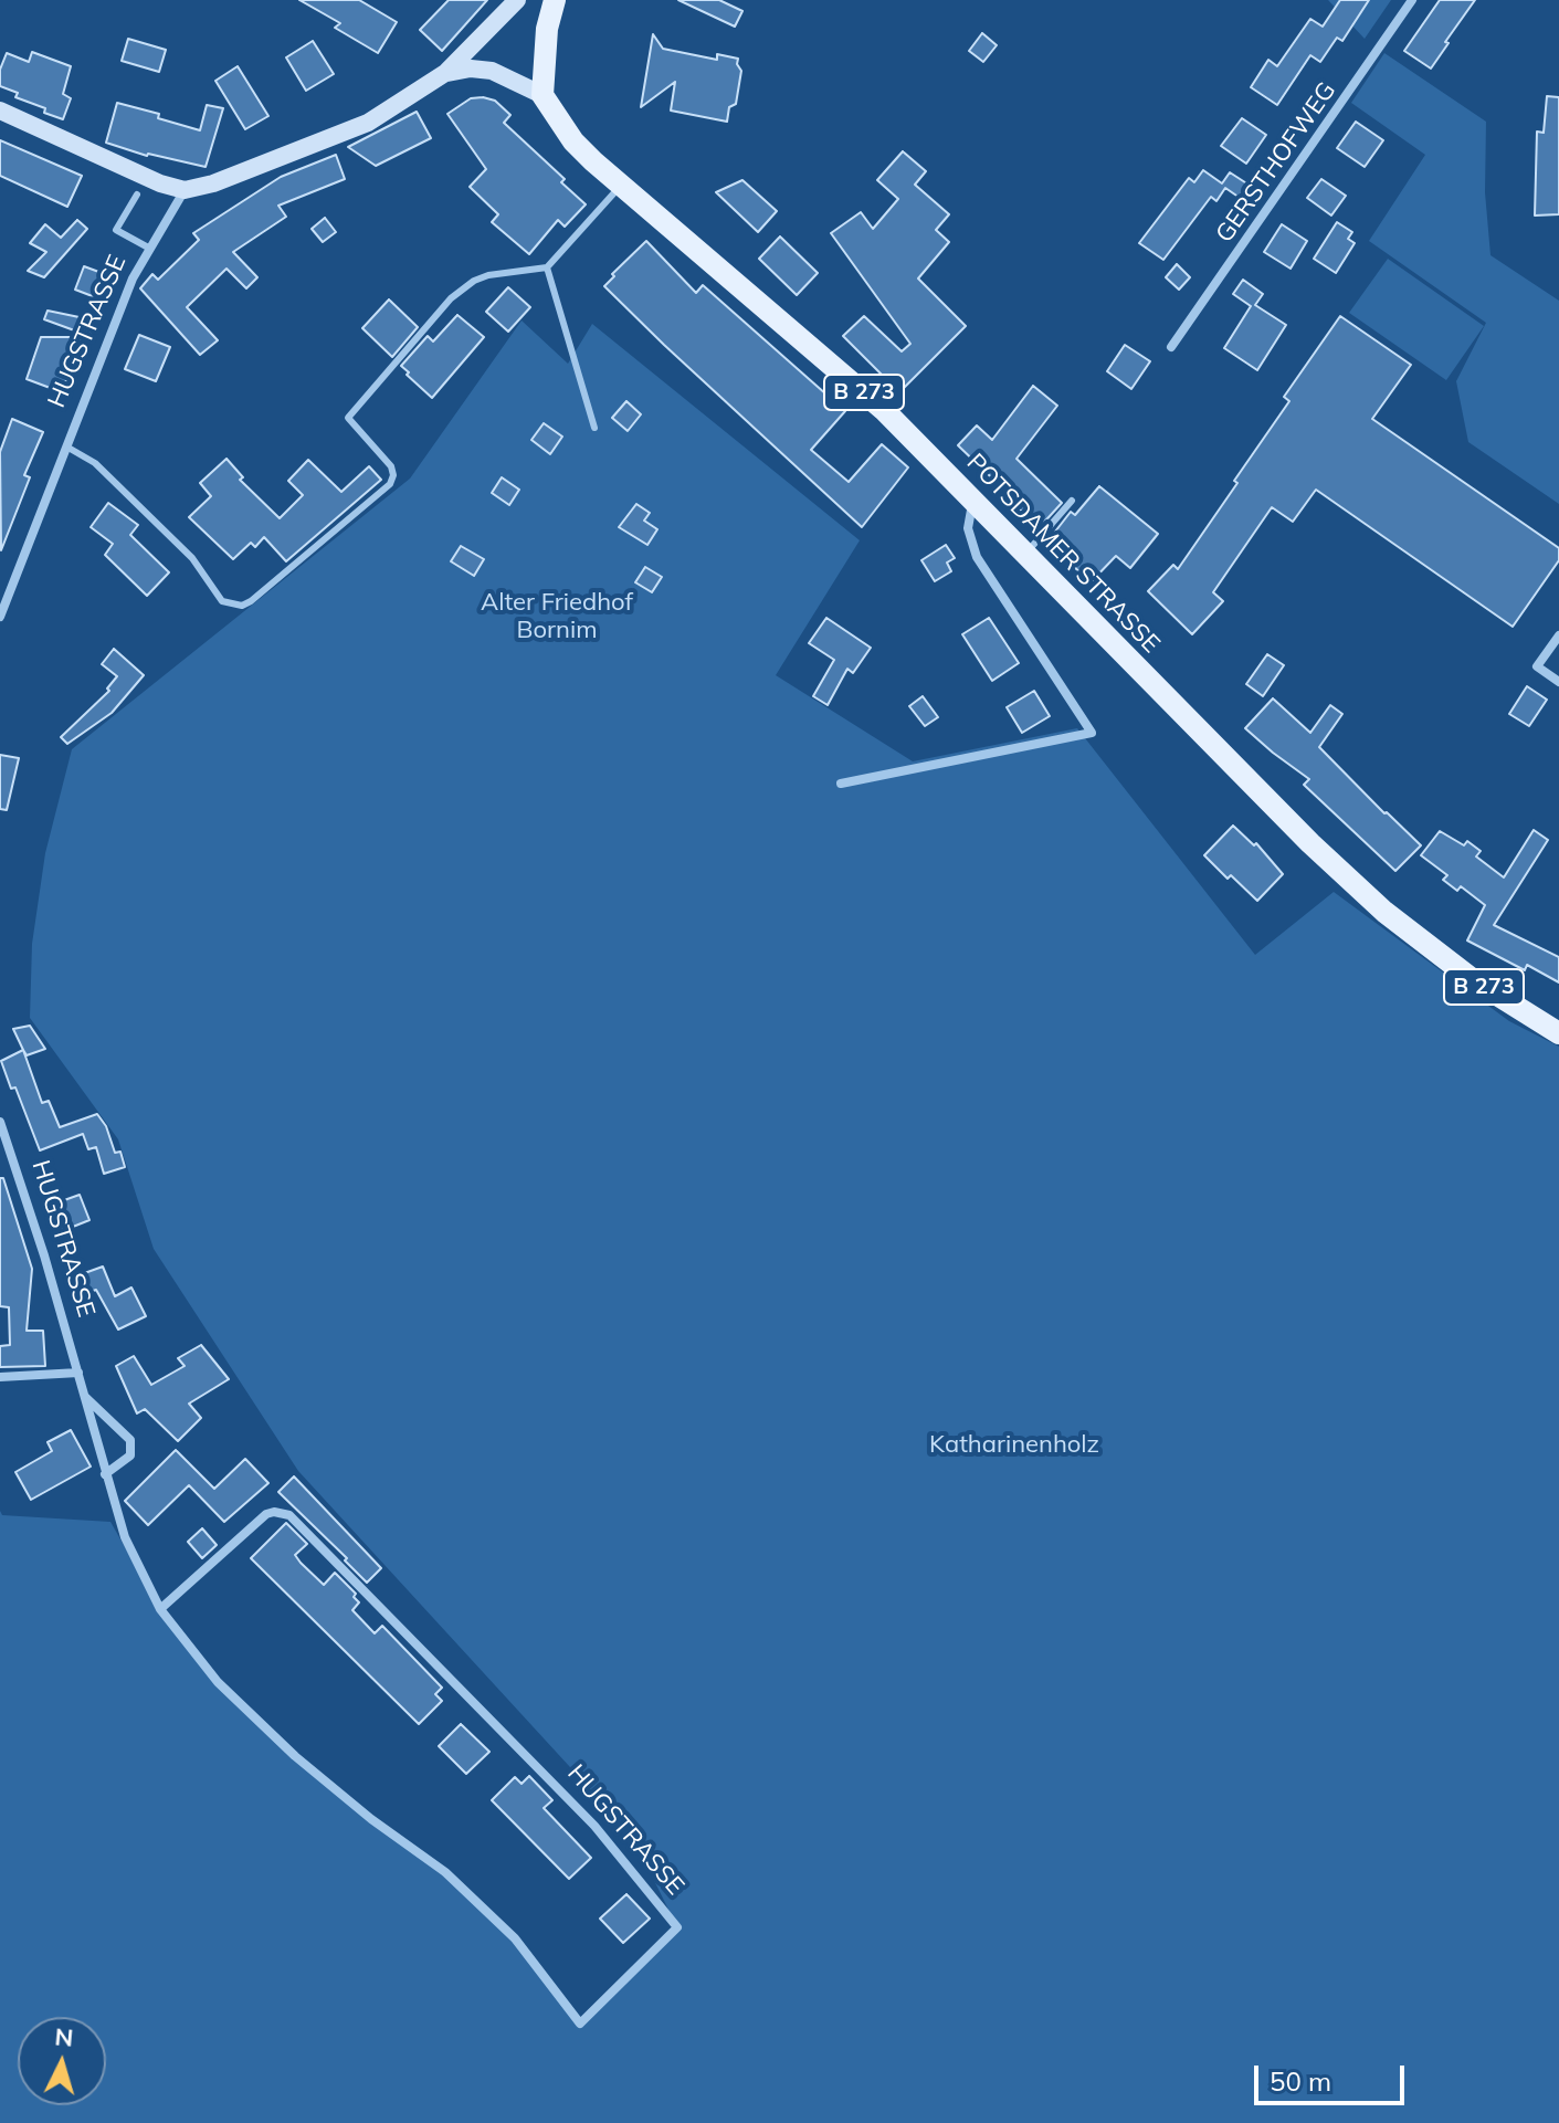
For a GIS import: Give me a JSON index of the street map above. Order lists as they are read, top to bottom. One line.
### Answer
{"streets":{"main road":["B 273","POTSDAMER STRASSE"],"street":["GERSTHOFWEG","HUGSTRASSE"]},"parks":["Alter Friedhof Bornim","Katharinenholz"],"scale_bar":"50 m","north":"top"}
